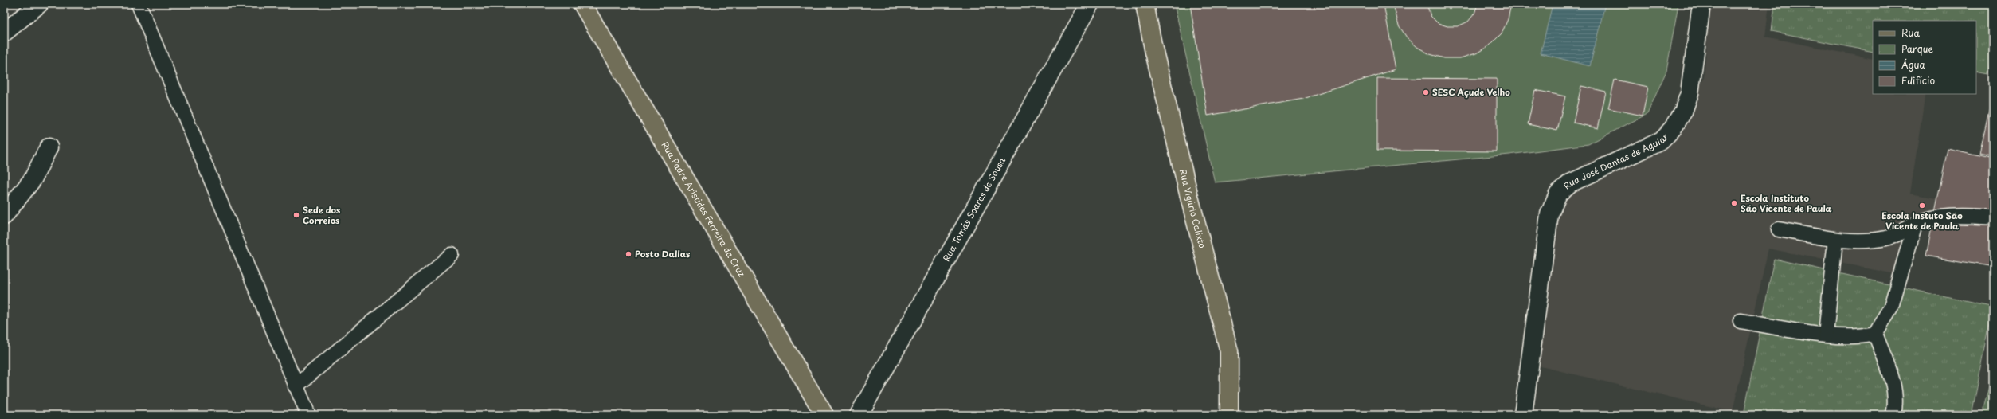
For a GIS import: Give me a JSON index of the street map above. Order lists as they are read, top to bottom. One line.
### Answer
{"streets":{"main road":["Rua Vigário Calixto","Rua Padre Aristides Ferreira da Cruz"],"street":["Rua José Dantas de Aguiar","Rua Tomás Soares de Sousa"]},"places":["SESC Açude Velho","Escola Instituto São Vicente de Paula","Escola Instuto São Vicente de Paula","Sede dos Correios","Posto Dallas"],"legend":["Rua","Parque","Água","Edifício"]}
